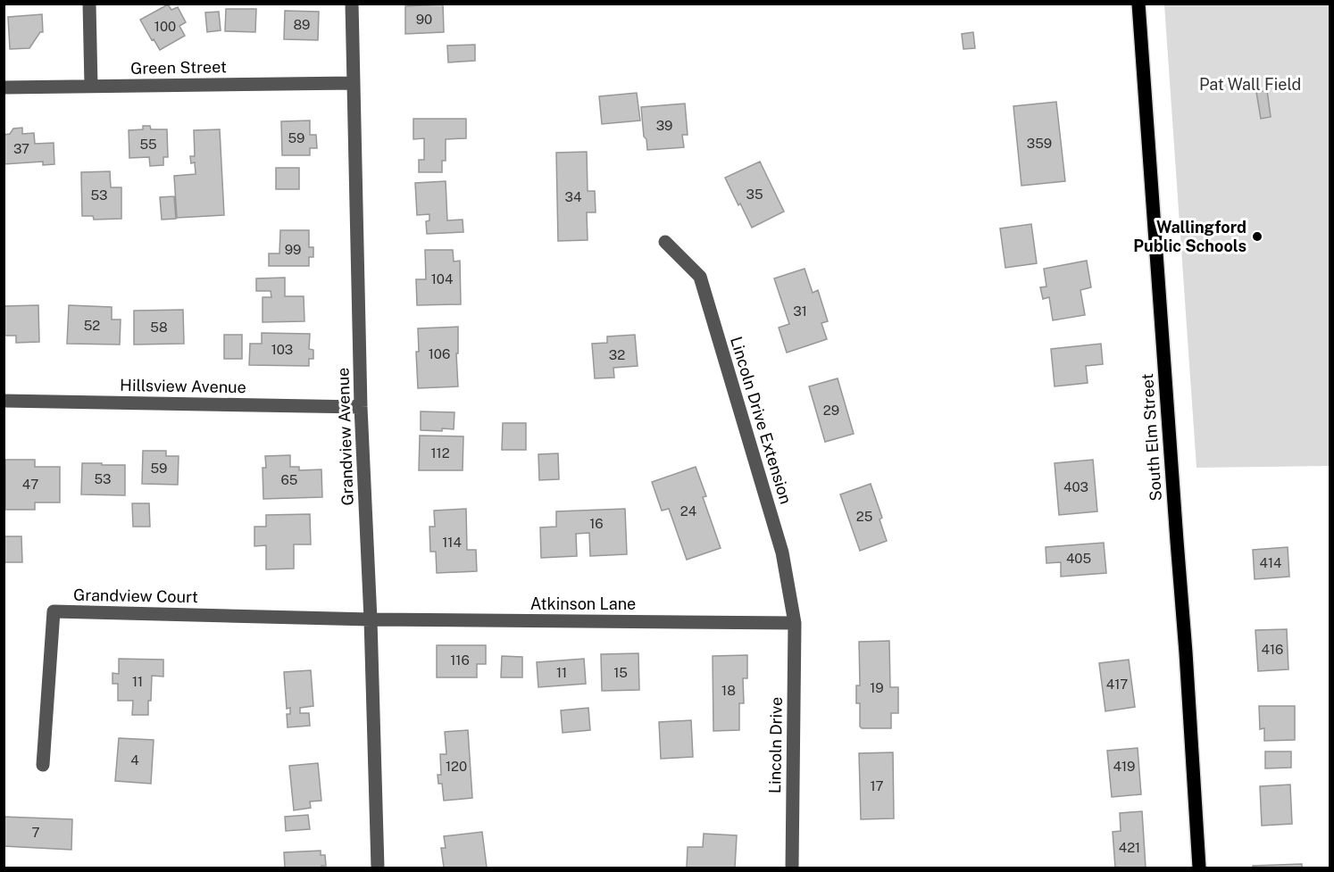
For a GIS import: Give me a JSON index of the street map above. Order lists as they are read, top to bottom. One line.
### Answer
{"streets":{"main road":["South Elm Street"],"street":["Green Street","Hillsview Avenue","Lincoln Drive Extension","Grandview Avenue","Grandview Court","Atkinson Lane","Lincoln Drive"]},"crossings":[["Green Street","Grandview Avenue"],["Hillsview Avenue","Grandview Avenue"],["Lincoln Drive Extension","Atkinson Lane"],["Lincoln Drive Extension","Lincoln Drive"],["Grandview Avenue","Grandview Court"],["Grandview Avenue","Atkinson Lane"],["Grandview Court","Atkinson Lane"],["Atkinson Lane","Lincoln Drive"]],"parks":["Pat Wall Field"],"places":["Wallingford Public Schools"],"house_numbers":["90","89","100","39","59","359","55","37","35","53","34","99","104","31","52","58","103","106","32","29","112","59","53","65","47","403","24","25","16","114","405","414","416","116","11","15","11","417","19","18","4","120","419","17","7","421"]}
